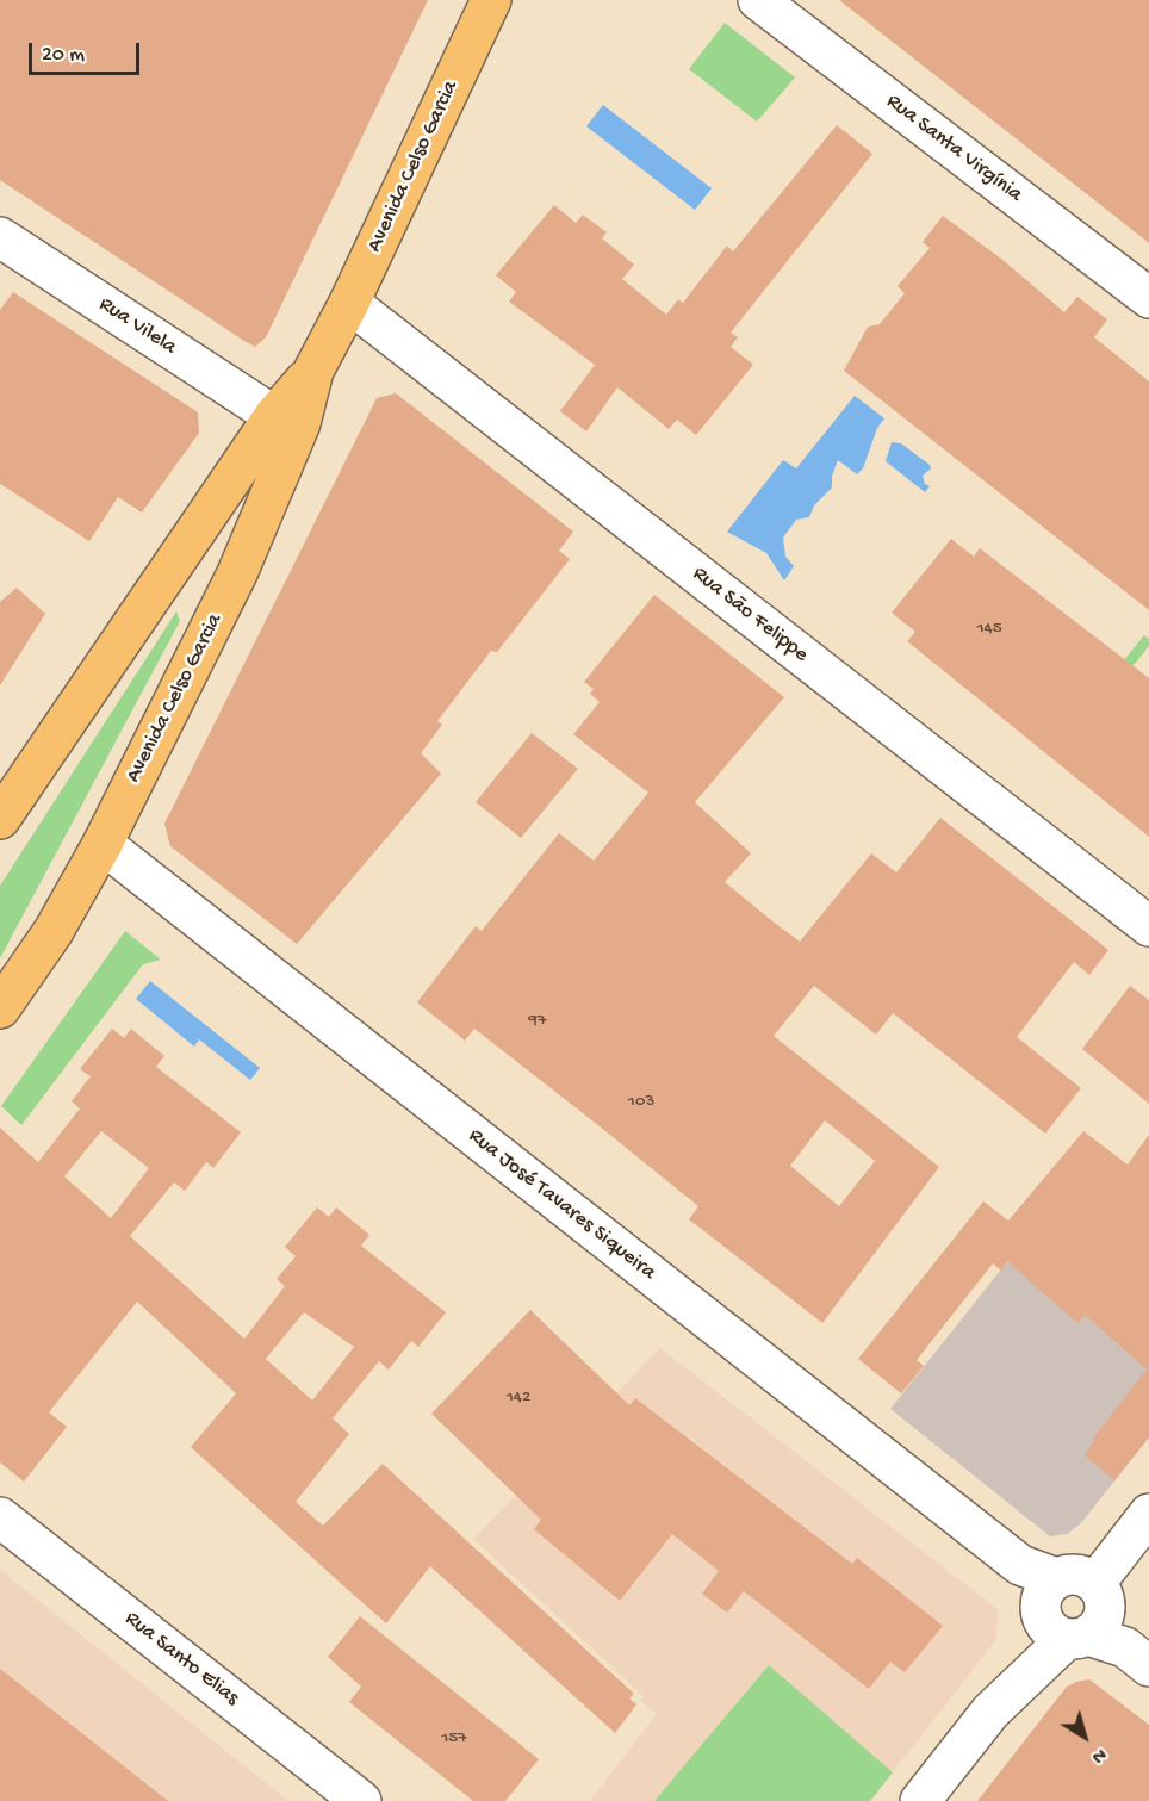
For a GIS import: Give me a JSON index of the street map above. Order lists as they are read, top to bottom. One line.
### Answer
{"streets":{"main road":["Avenida Celso Garcia"],"street":["Rua Santa Virgínia","Rua Vilela","Rua São Felippe","Rua José Tavares Siqueira","Rua Santo Elias"]},"crossings":[["Avenida Celso Garcia","Rua Vilela"],["Avenida Celso Garcia","Rua São Felippe"],["Avenida Celso Garcia","Rua José Tavares Siqueira"]],"house_numbers":["145","97","103","142","157"],"scale_bar":"20 m","north":"bottom right"}
